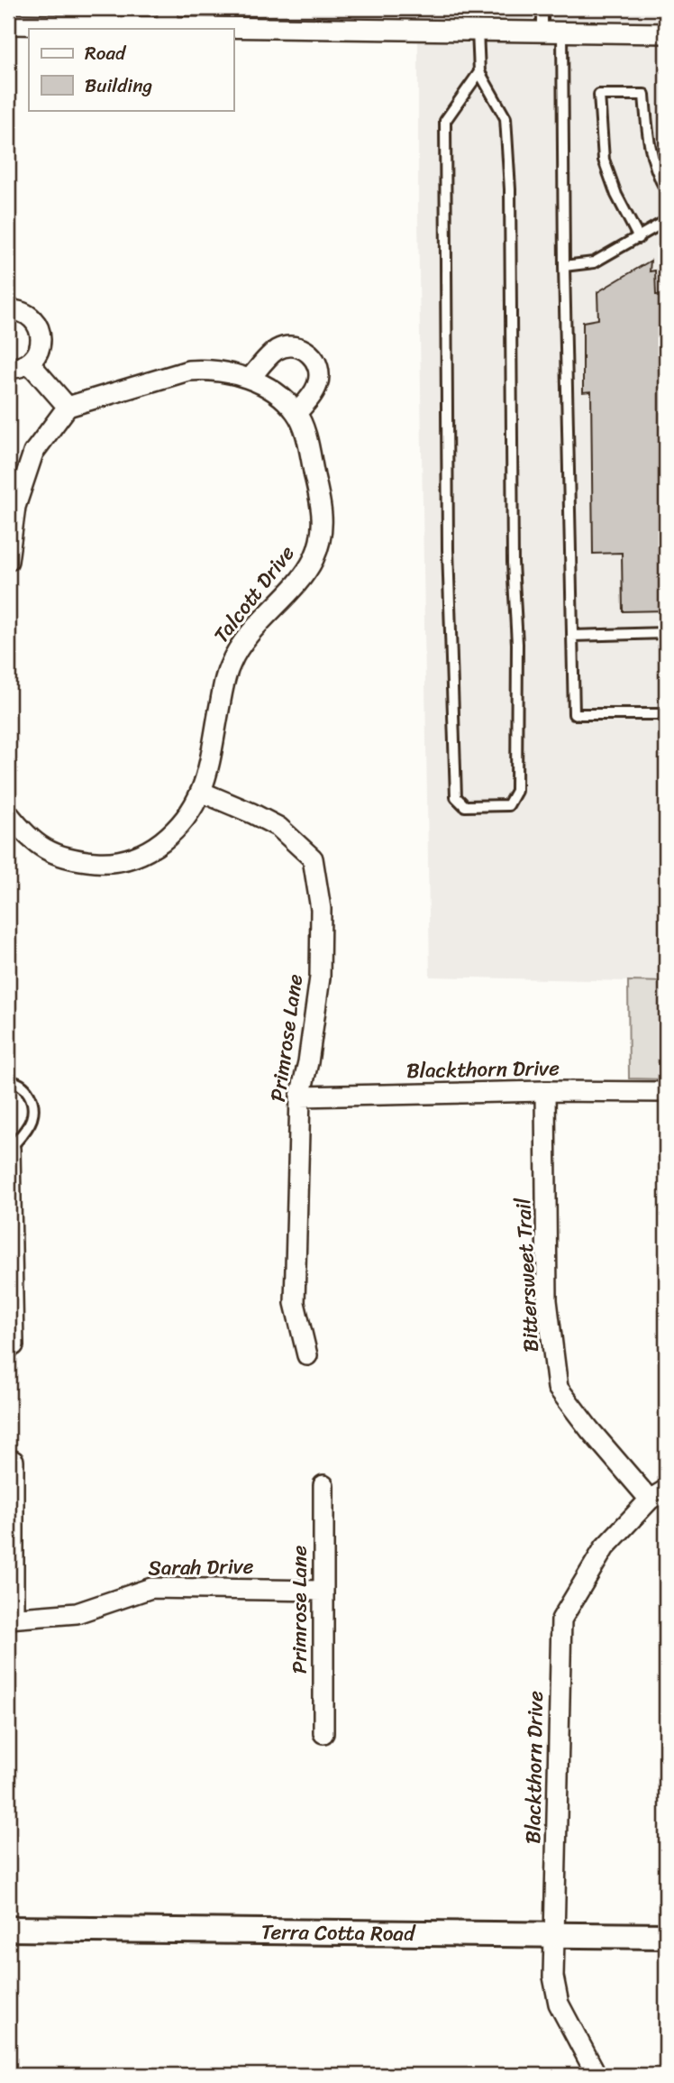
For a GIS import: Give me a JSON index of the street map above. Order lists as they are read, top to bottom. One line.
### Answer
{"streets":{"street":["Talcott Drive","Primrose Lane","Blackthorn Drive","Bittersweet Trail","Sarah Drive","Terra Cotta Road"]},"crossings":[["Talcott Drive","Primrose Lane"],["Primrose Lane","Blackthorn Drive"],["Primrose Lane","Sarah Drive"],["Blackthorn Drive","Bittersweet Trail"],["Blackthorn Drive","Terra Cotta Road"]],"legend":["Road","Building"]}
